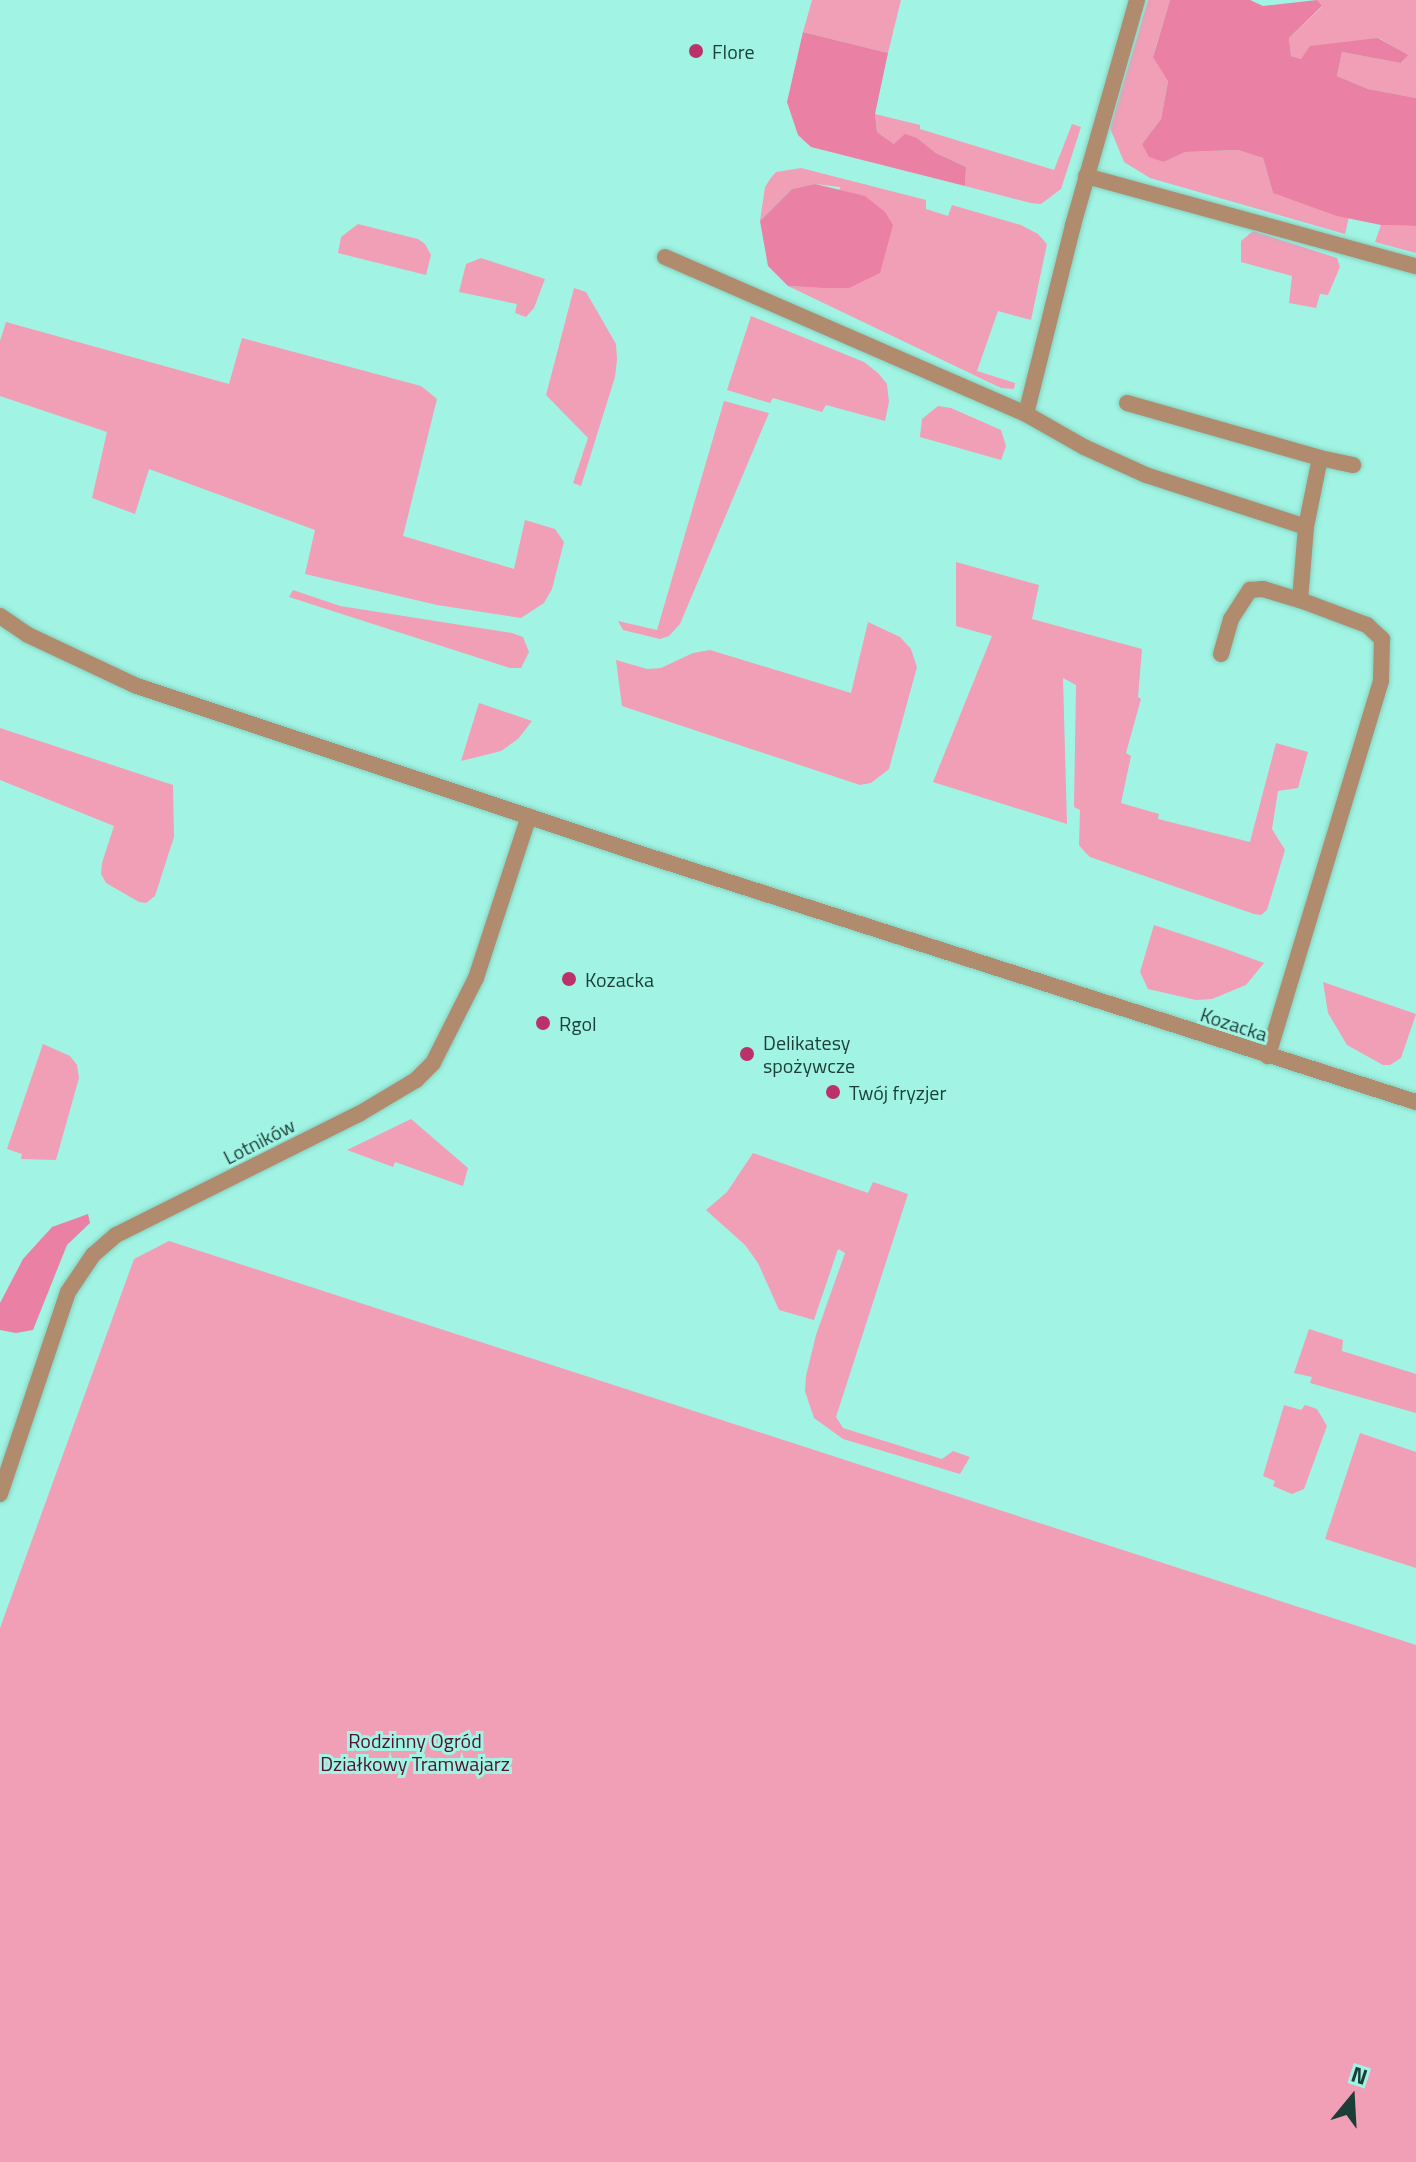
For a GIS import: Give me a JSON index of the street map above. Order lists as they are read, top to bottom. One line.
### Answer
{"streets":{"street":["Kozacka","Lotników"]},"crossings":[["Kozacka","Lotników"]],"parks":["Rodzinny Ogród Działkowy Tramwajarz"],"places":["Flore","Kozacka","Rgol","Delikatesy spożywcze","Twój fryzjer"],"north":"top"}
